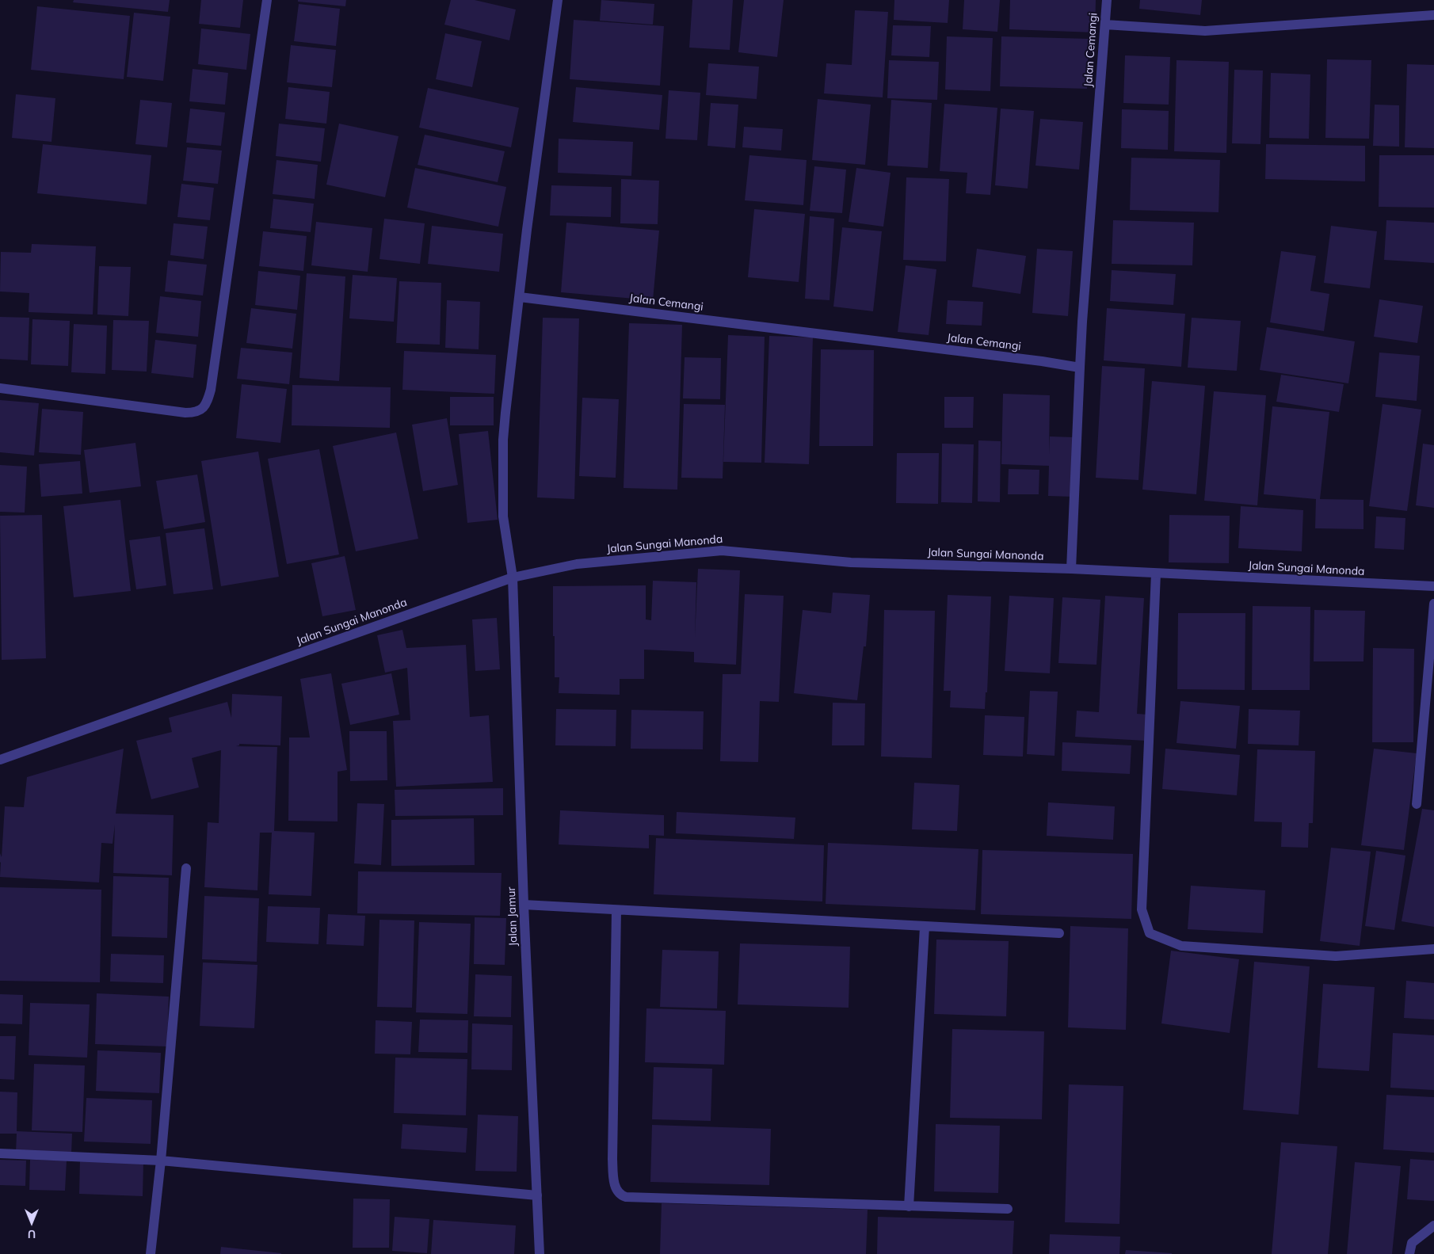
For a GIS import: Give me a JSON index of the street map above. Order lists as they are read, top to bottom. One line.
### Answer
{"streets":{"street":["Jalan Cemangi","Jalan Sungai Manonda","Jalan Jamur"]},"crossings":[["Jalan Sungai Manonda","Jalan Jamur"]],"north":"bottom"}
